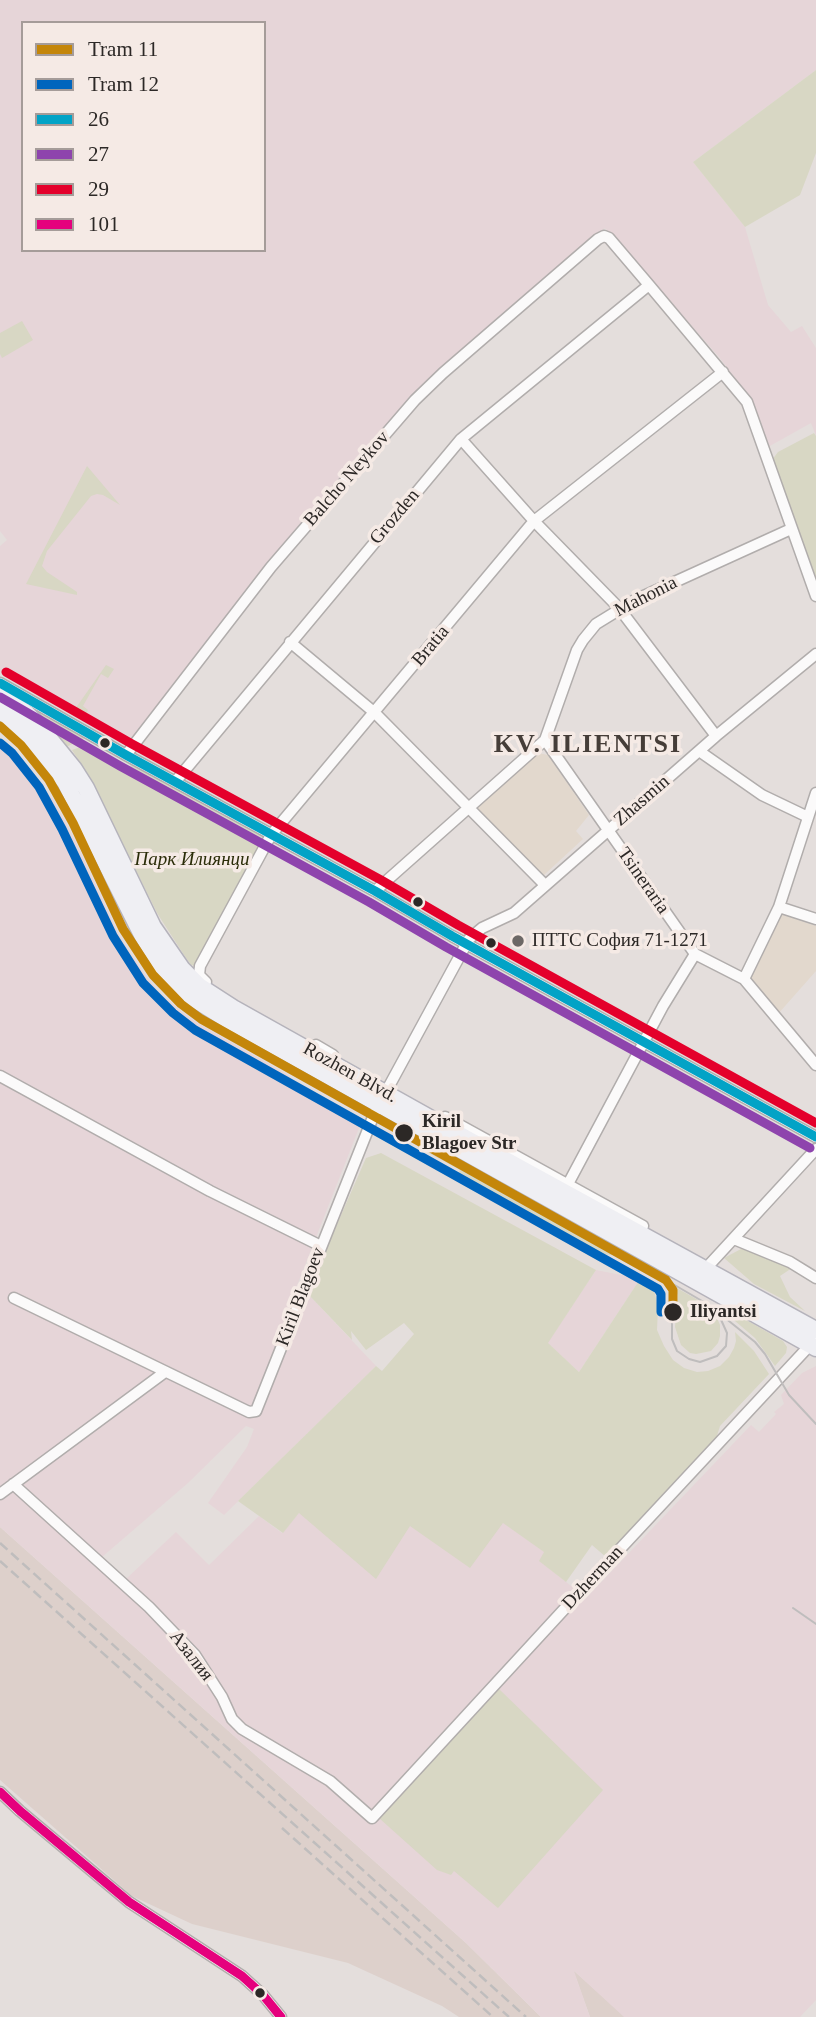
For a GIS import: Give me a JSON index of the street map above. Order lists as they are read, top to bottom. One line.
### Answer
{"streets":{"main road":["Rozhen Blvd."],"street":["Balcho Neykov","Grozden","Mahonia","Bratia","Zhasmin","Tsineraria","Kiril Blagoev","Dzherman","Азалия"]},"crossings":[["Balcho Neykov","Grozden"],["Mahonia","Tsineraria"],["Bratia","Rozhen Blvd."],["Zhasmin","Tsineraria"],["Zhasmin","Kiril Blagoev"],["Rozhen Blvd.","Kiril Blagoev"],["Rozhen Blvd.","Dzherman"],["Dzherman","Азалия"]],"districts":["KV. ILIENTSI"],"parks":["Парк Илиянци"],"places":["ПТТС София 71-1271","Kiril Blagoev Str","Iliyantsi"],"lines":["transit line 29","transit line 26","transit line 27","tram line 11","tram line 12","transit line 101"],"legend":["Tram 11","Tram 12","26","27","29","101"]}
